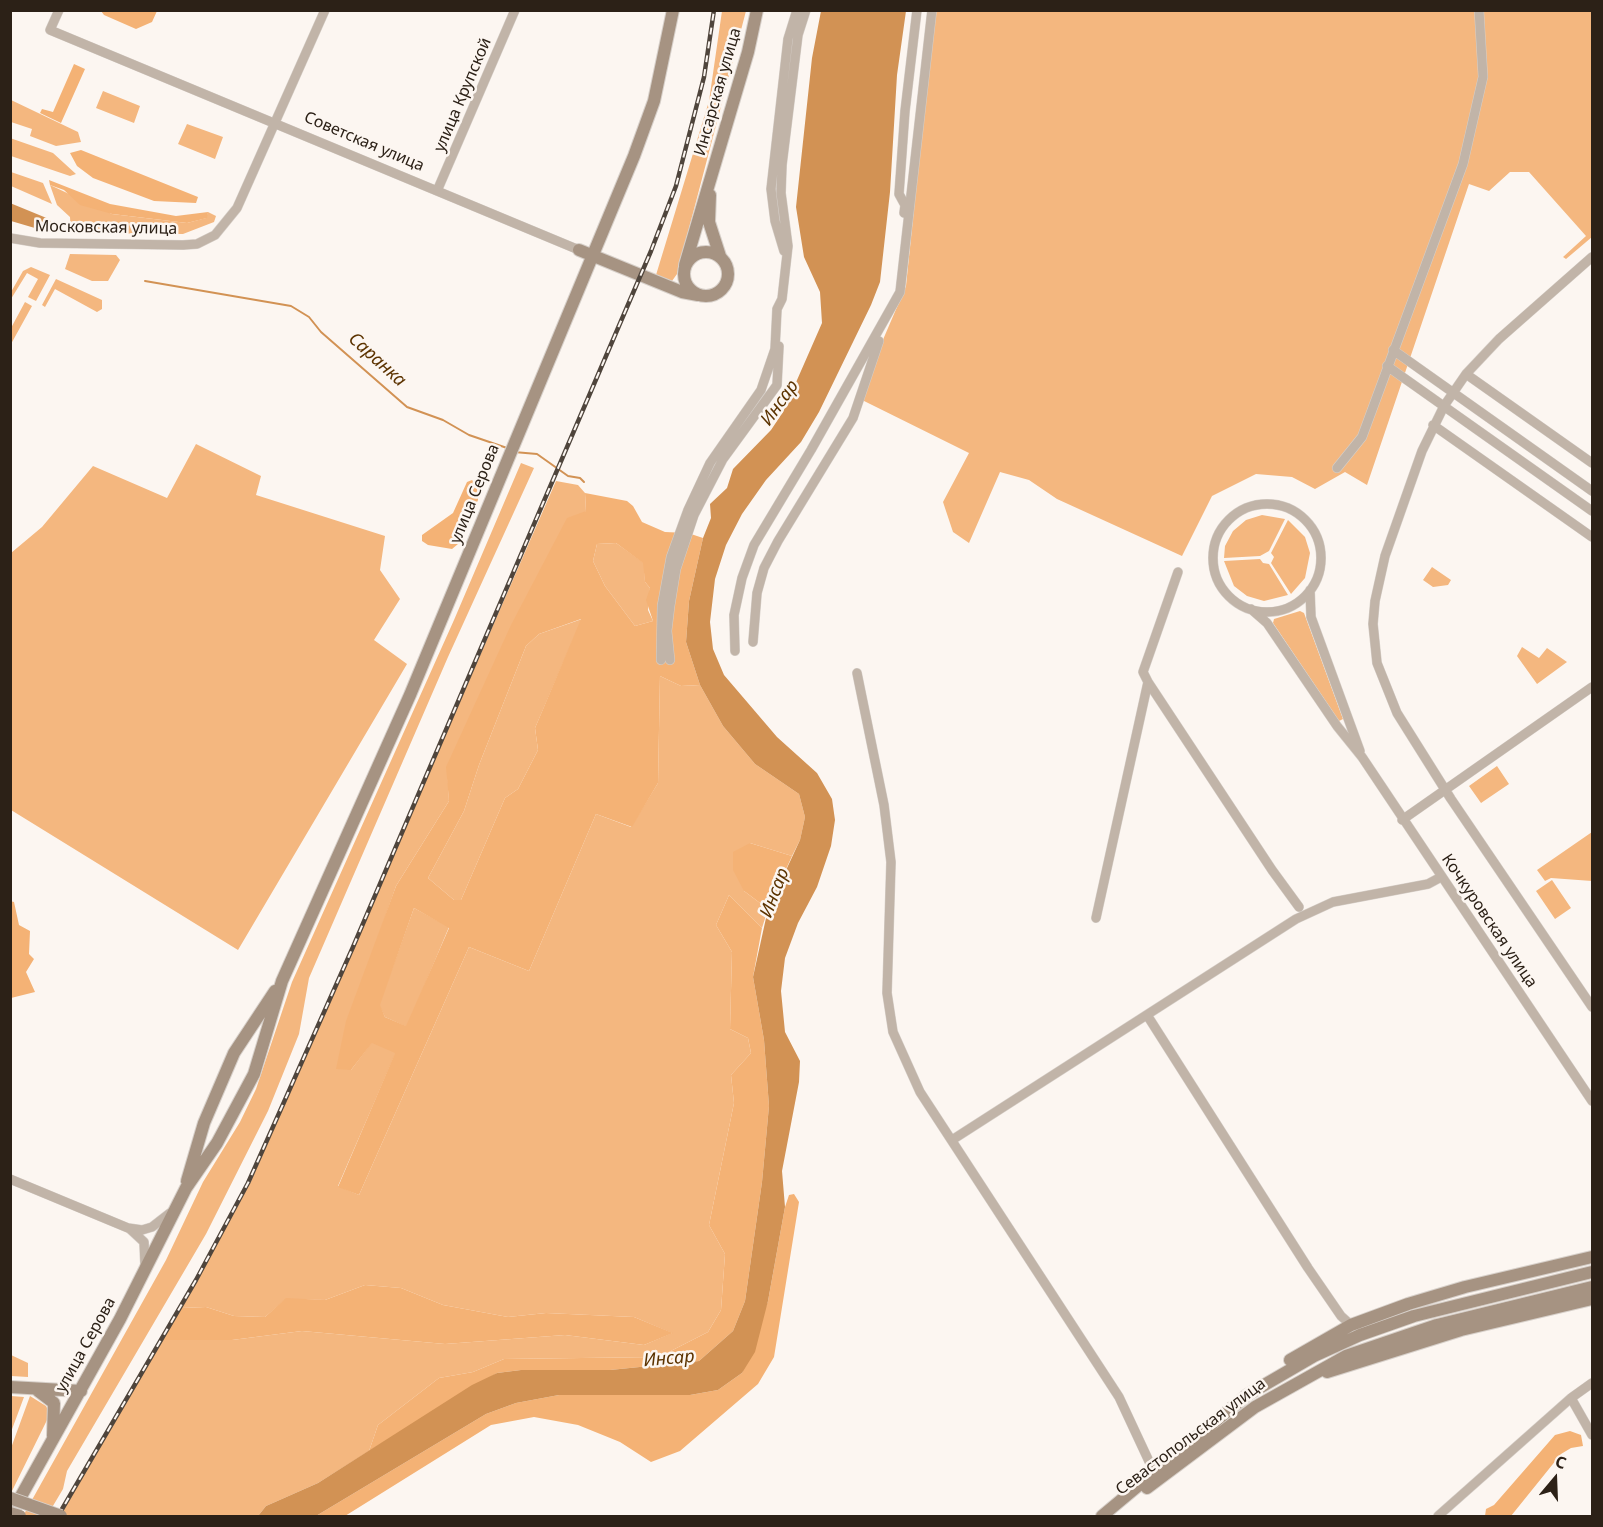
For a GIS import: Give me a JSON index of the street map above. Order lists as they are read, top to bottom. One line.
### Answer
{"streets":{"street":["Инсарская улица","улица Крупской","Советская улица","Московская улица","улица Серова","Кочкуровская улица","Севастопольская улица"]},"crossings":[["Инсарская улица","Советская улица"],["улица Крупской","Советская улица"],["Советская улица","Московская улица"],["Советская улица","улица Серова"]],"water":["Саранка","Инсар"],"north":"top"}
